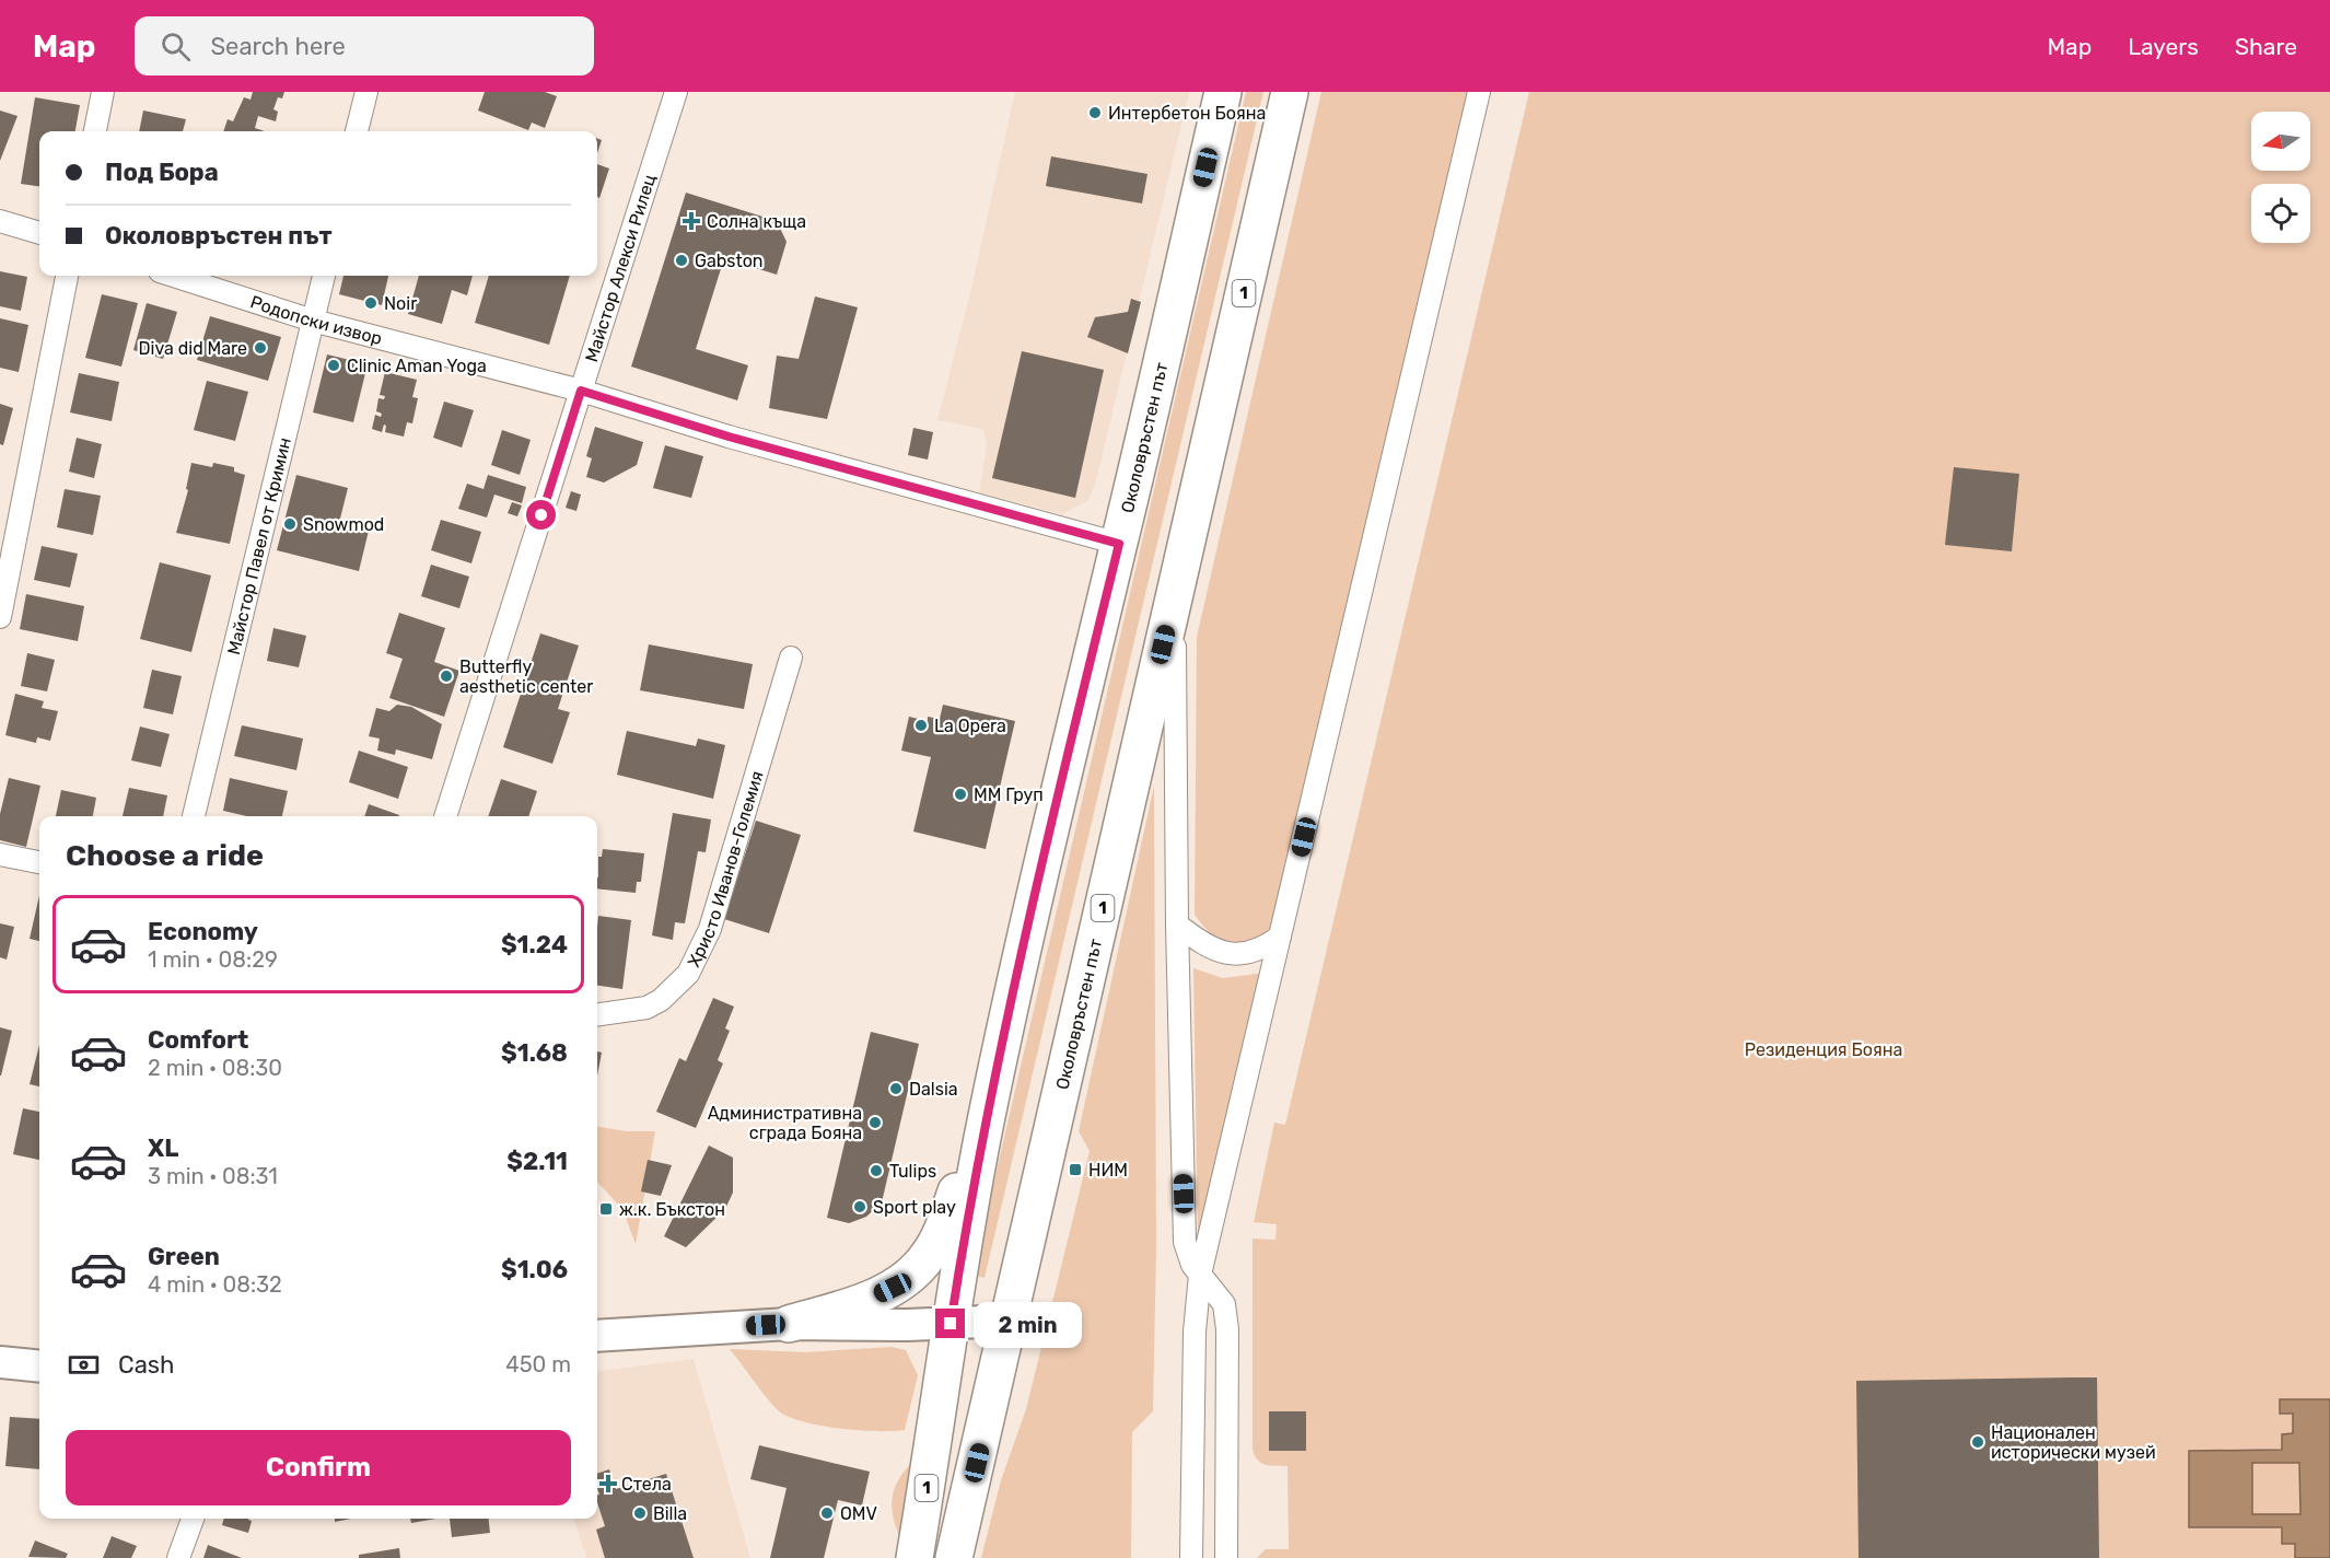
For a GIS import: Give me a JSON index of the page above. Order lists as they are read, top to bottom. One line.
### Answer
{"streets":{"highway":["1","Околовръстен път"],"street":["Майстор Алекси Рилец","Родопски извор","Майстор Павел от Кримин","Христо Иванов-Големия"]},"crossings":[["Майстор Алекси Рилец","Родопски извор"],["1","Околовръстен път"],["Родопски извор","Околовръстен път"],["Родопски извор","Майстор Павел от Кримин"]],"parks":["Резиденция Бояна"],"places":{"other":["Интербетон Бояна","Gabston","Noir","Diva did Mare","Clinic Aman Yoga","Snowmod","Butterfly aesthetic center","La Opera","ММ Груп","Dalsia","Административна сграда Бояна","Tulips","Sport play","Национален исторически музей","Billa","OMV"],"health":["Солна къща","Стела"],"transit":["НИМ","ж.к. Бъкстон"]},"north":"left","page":{"header":"Map","search":"Search here","nav":["Map","Layers","Share"],"banner":["Под Бора","Околовръстен път"],"heading":"Choose a ride","list":[{"name":"Economy","note":"1 min · 08:29","value":"$1.24"},{"name":"Comfort","note":"2 min · 08:30","value":"$1.68"},{"name":"XL","note":"3 min · 08:31","value":"$2.11"},{"name":"Green","note":"4 min · 08:32","value":"$1.06"}],"bubble":"2 min","pay":["Cash","450 m"],"buttons":"Confirm"}}
